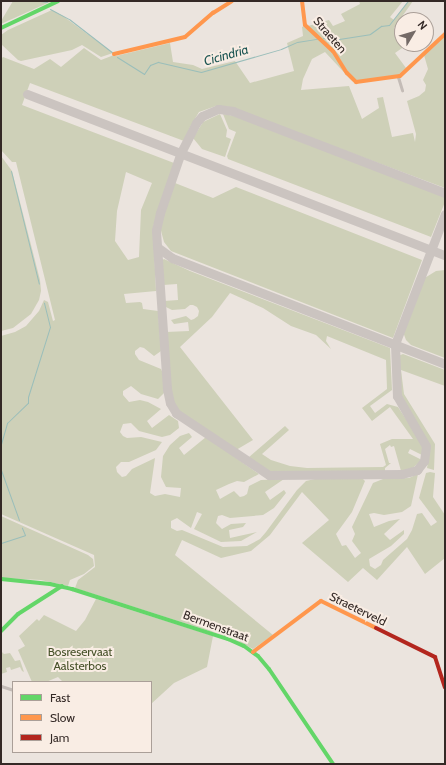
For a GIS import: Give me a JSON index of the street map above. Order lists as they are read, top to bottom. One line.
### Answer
{"streets":{"street":["Straeten","Straeterveld","Bermenstraat"]},"crossings":[["Straeterveld","Bermenstraat"]],"water":["Cicindria"],"parks":["Bosreservaat Aalsterbos"],"legend":["Fast","Slow","Jam"],"north":"top right"}
